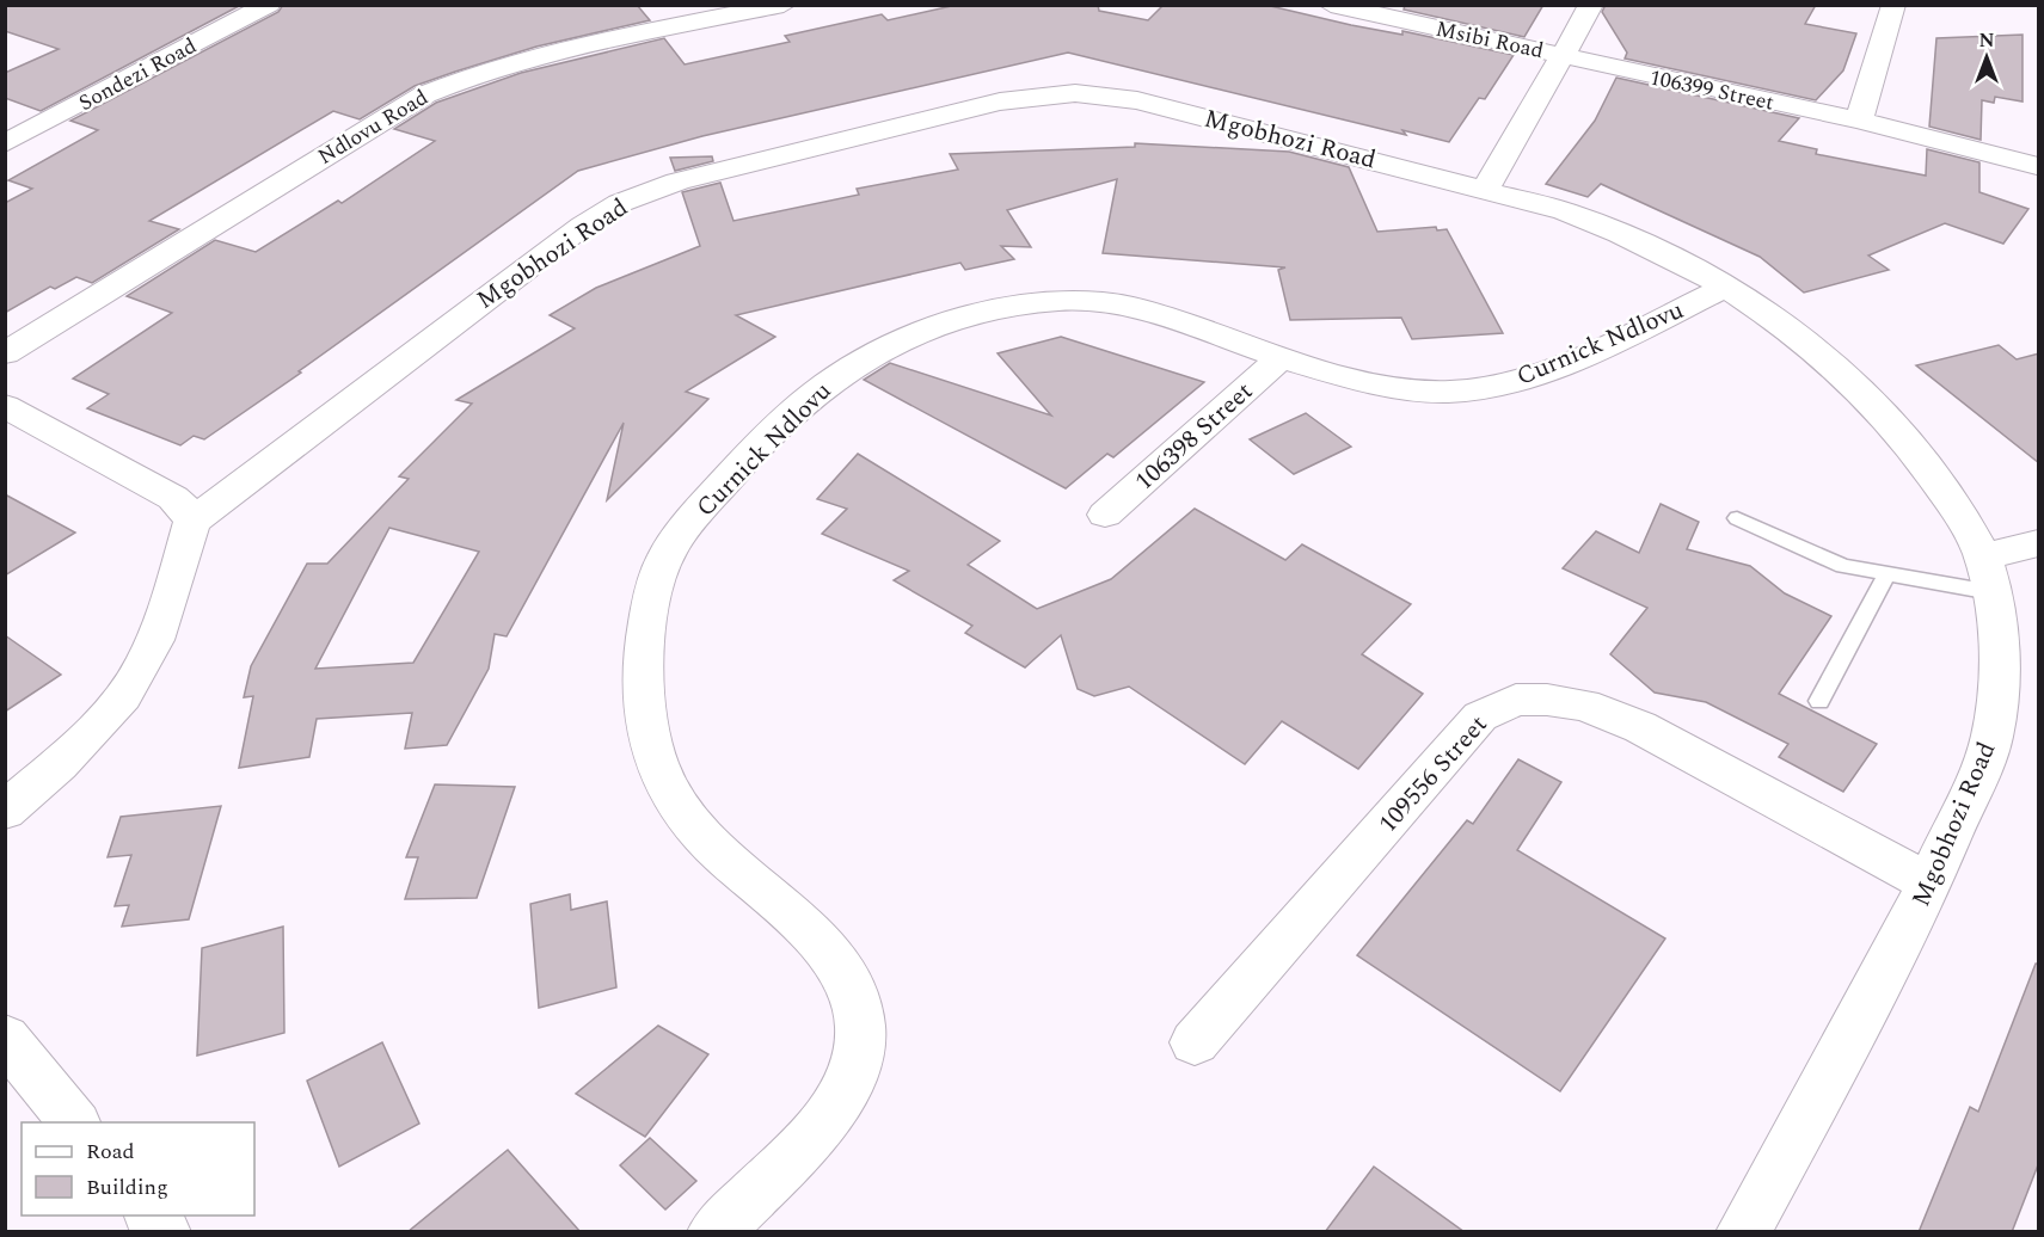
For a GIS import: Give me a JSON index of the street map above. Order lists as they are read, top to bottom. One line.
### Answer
{"streets":{"street":["Msibi Road","Sondezi Road","106399 Street","Ndlovu Road","Mgobhozi Road","Curnick Ndlovu","106398 Street","109556 Street"]},"crossings":[["Msibi Road","106399 Street"],["Mgobhozi Road","Curnick Ndlovu"],["Mgobhozi Road","109556 Street"],["Curnick Ndlovu","106398 Street"]],"legend":["Road","Building"],"north":"top"}
